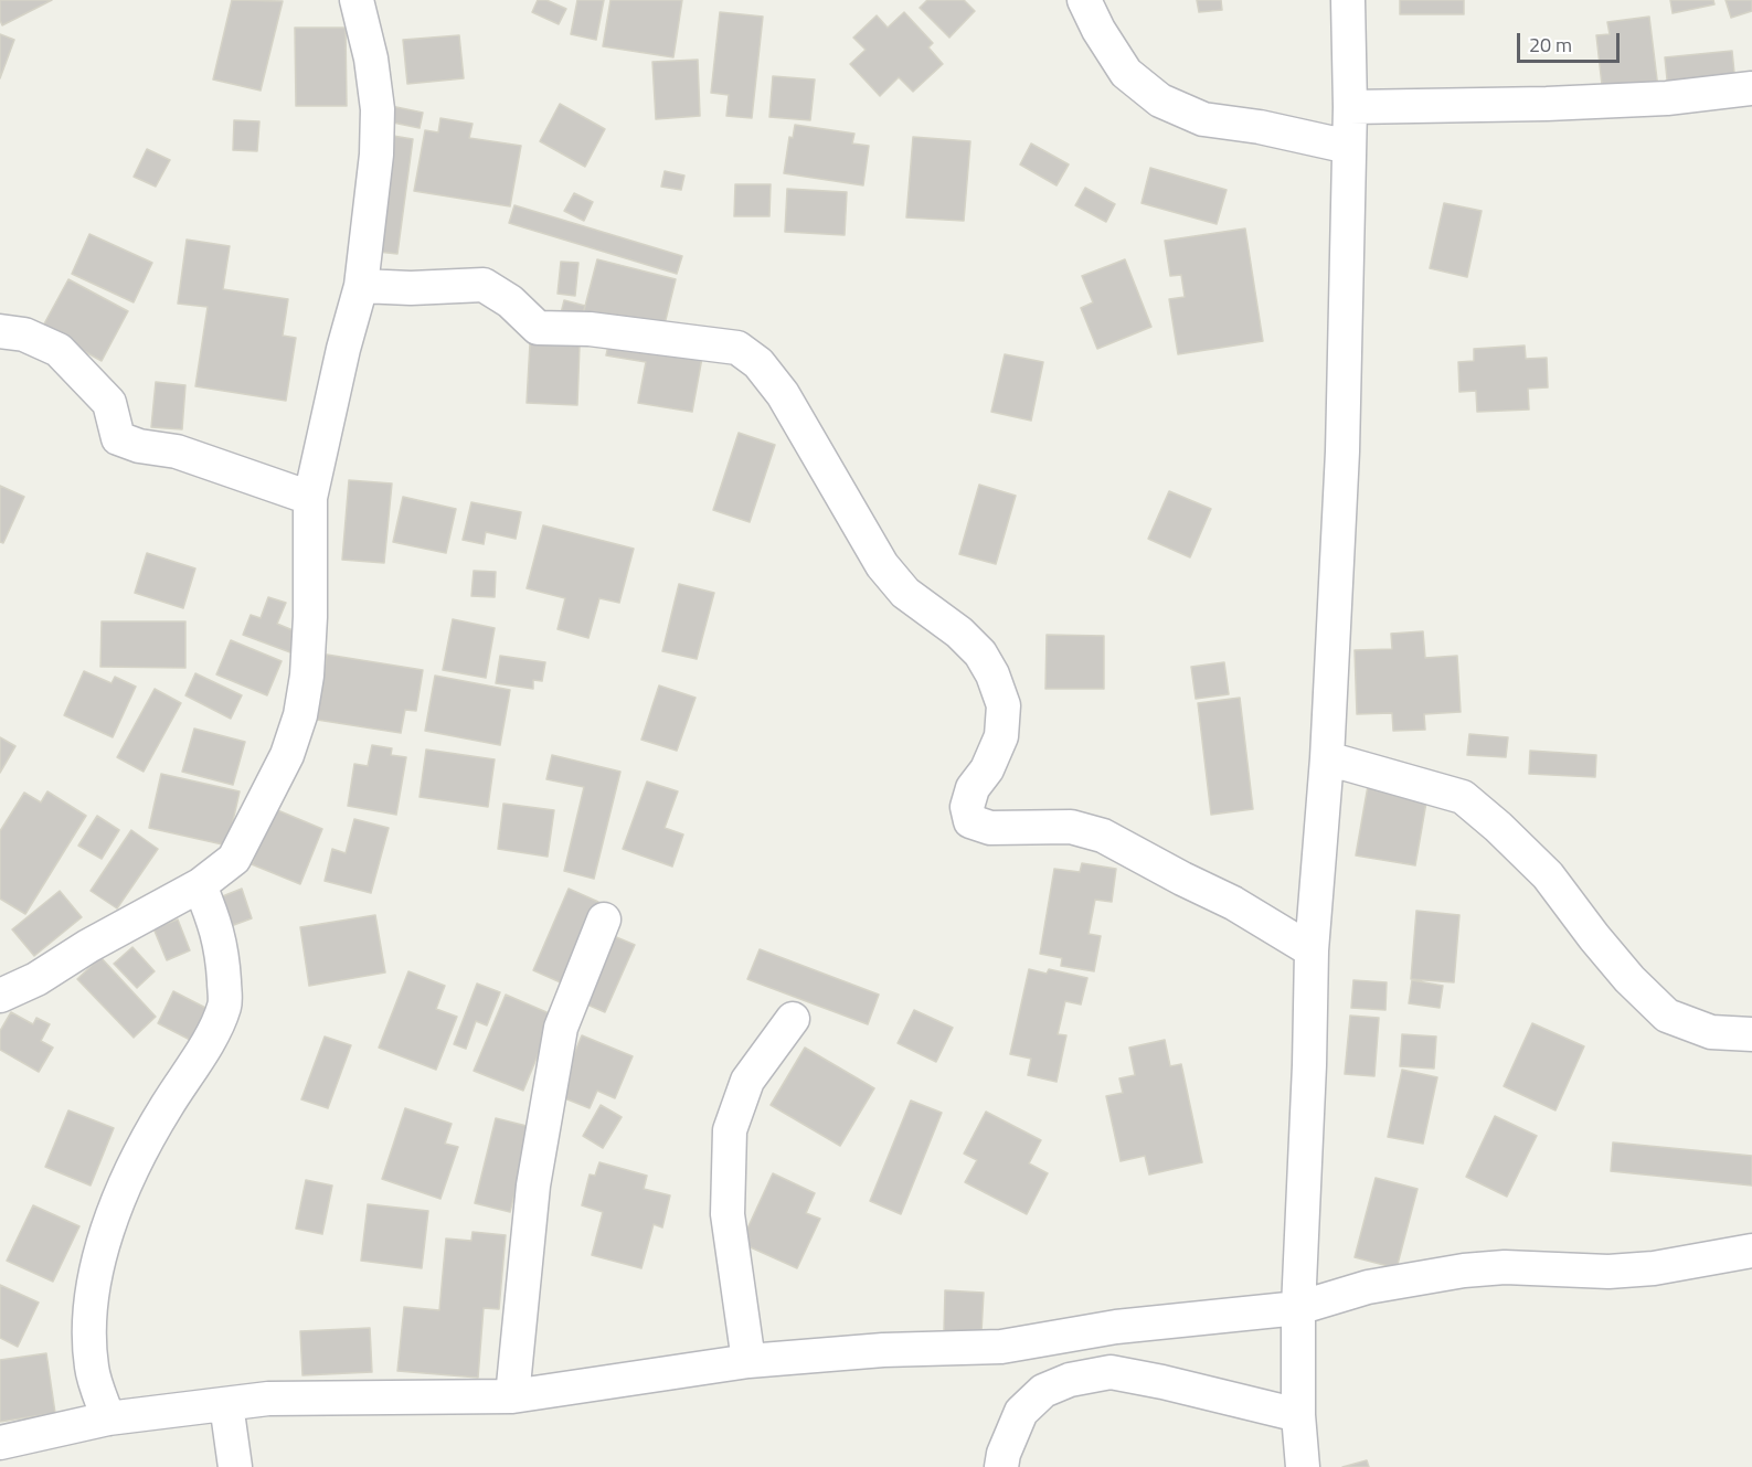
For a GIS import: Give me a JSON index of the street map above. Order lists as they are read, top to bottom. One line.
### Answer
{"scale_bar":"20 m"}
